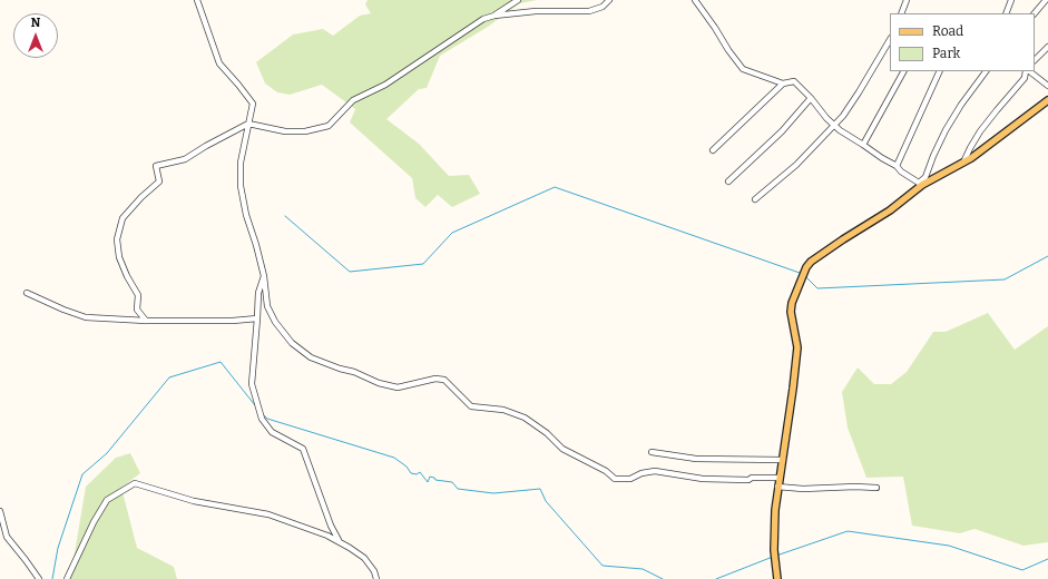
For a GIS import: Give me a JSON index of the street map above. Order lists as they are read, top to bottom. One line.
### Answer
{"legend":["Road","Park"],"north":"top"}
